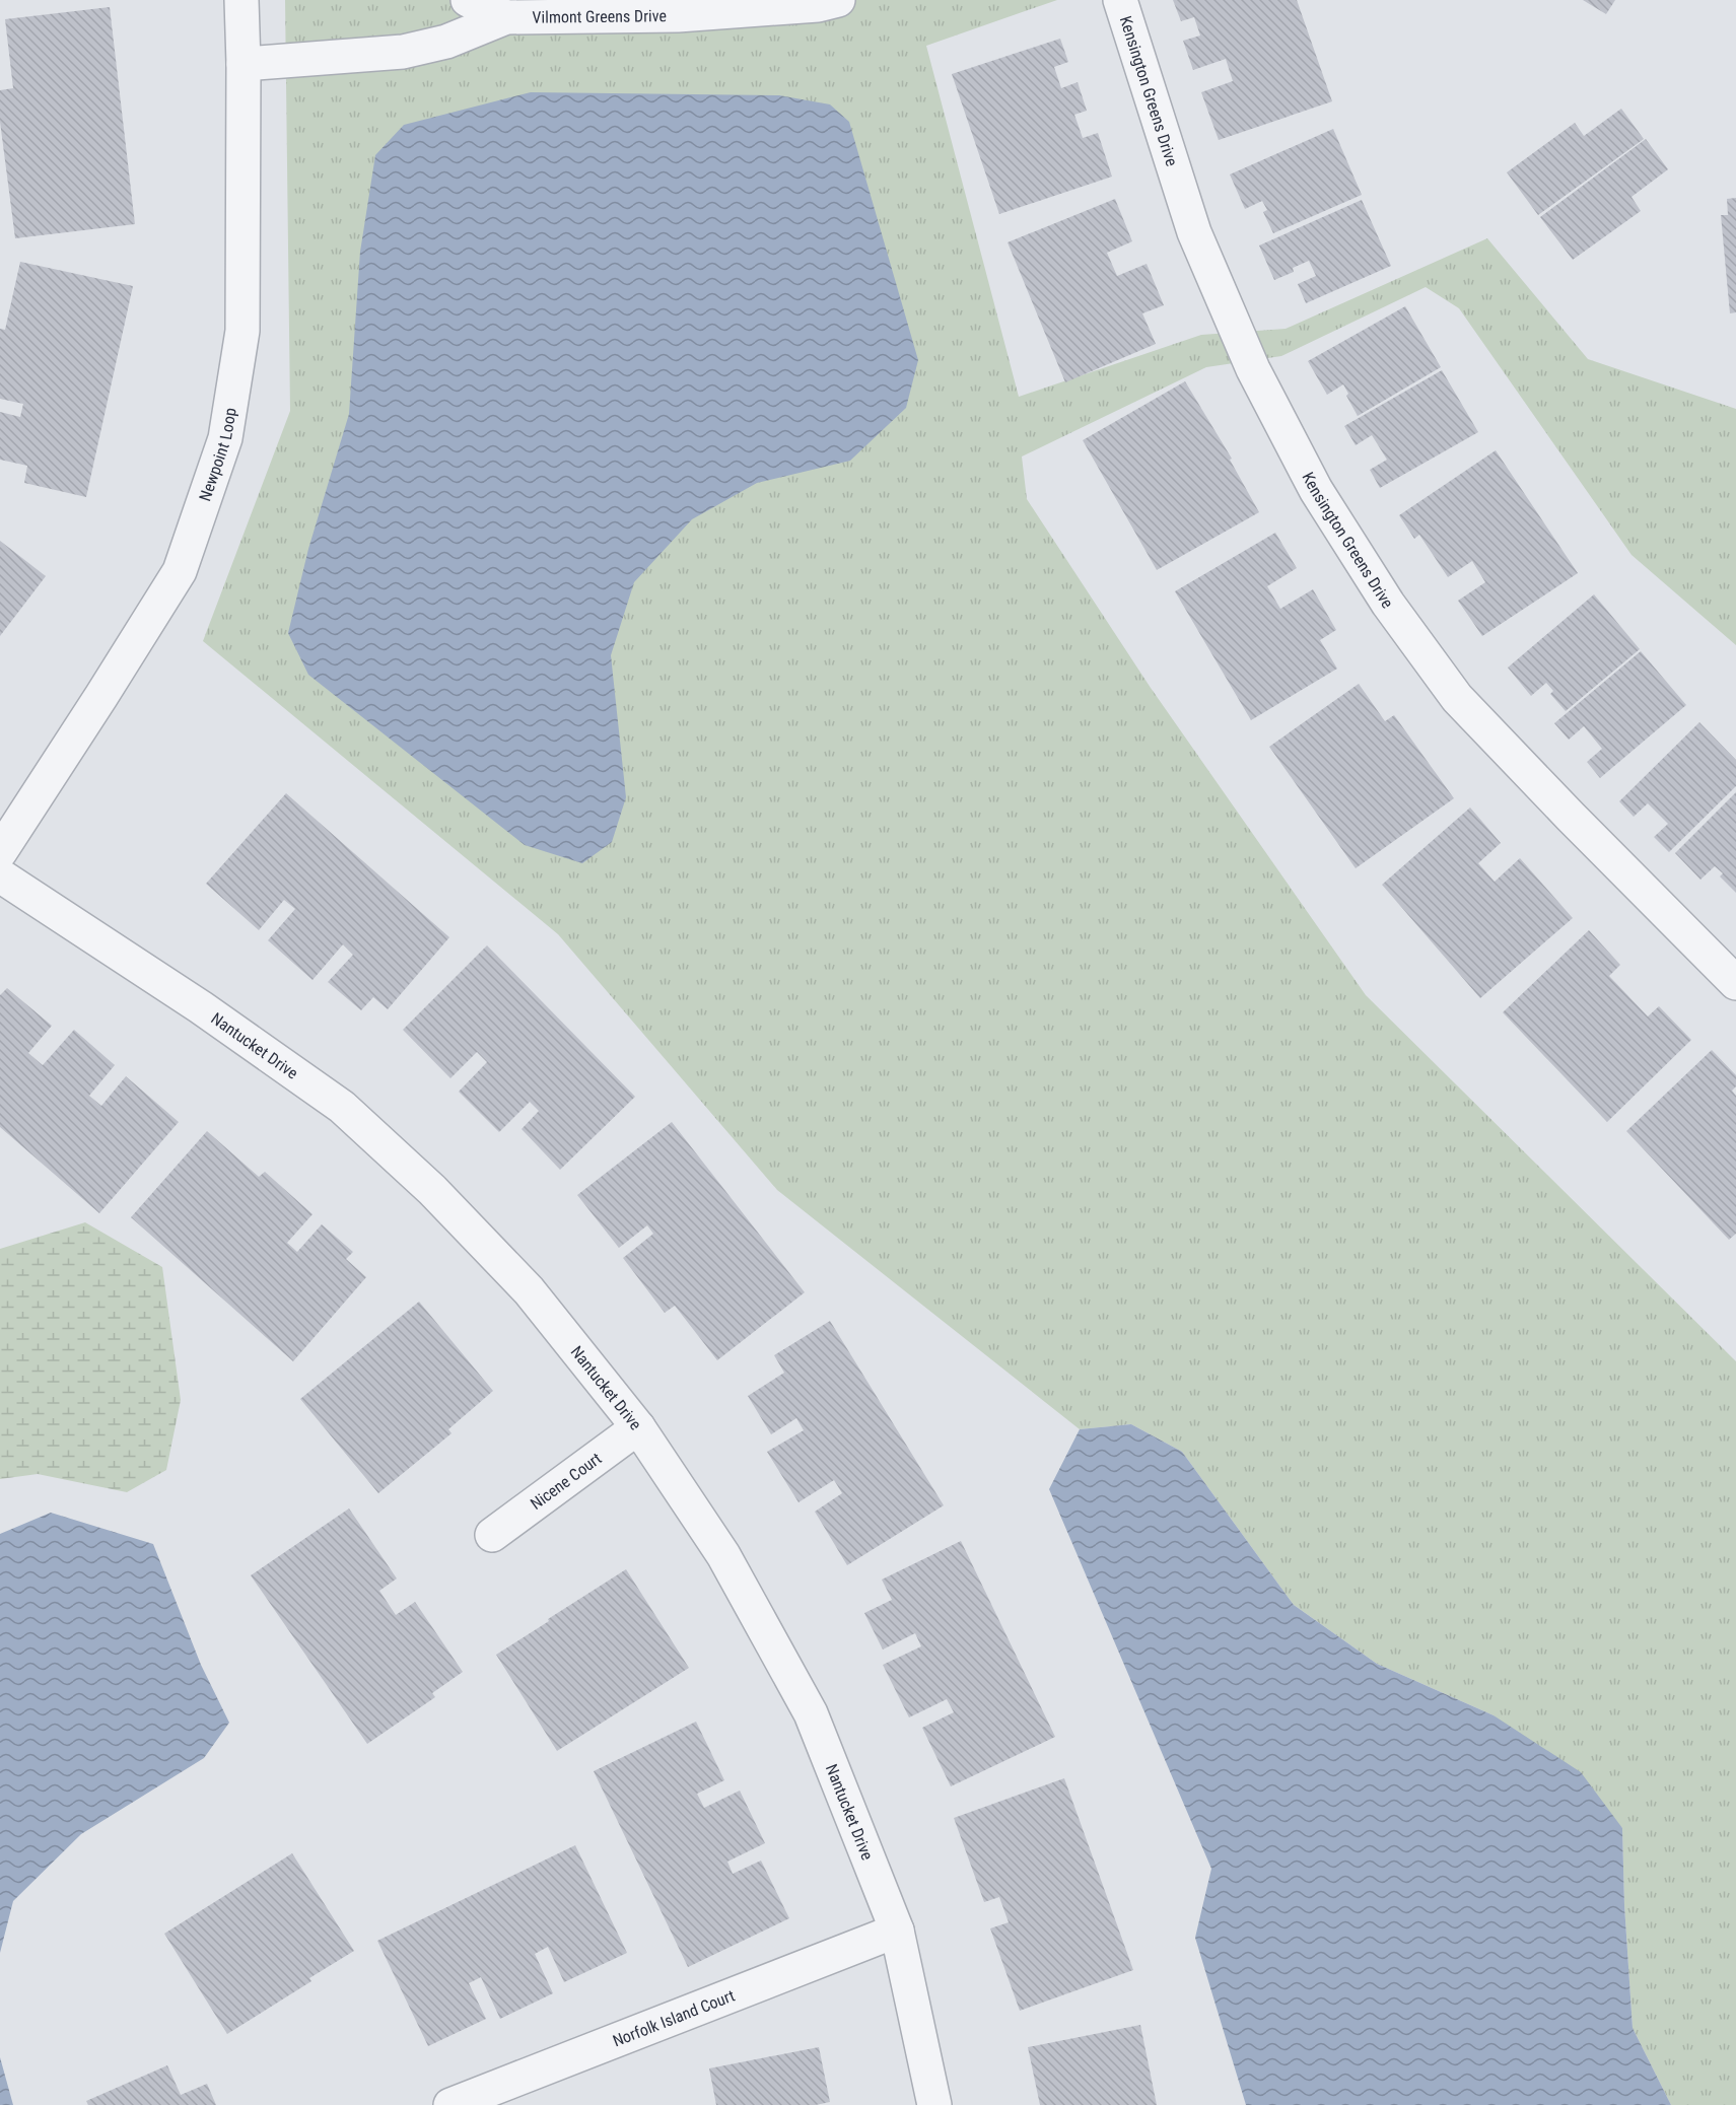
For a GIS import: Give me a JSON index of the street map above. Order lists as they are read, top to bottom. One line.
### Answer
{"streets":{"street":["Vilmont Greens Drive","Kensington Greens Drive","Newpoint Loop","Nantucket Drive","Nicene Court","Norfolk Island Court"]},"crossings":[["Vilmont Greens Drive","Newpoint Loop"],["Nantucket Drive","Nicene Court"],["Nantucket Drive","Norfolk Island Court"]]}
